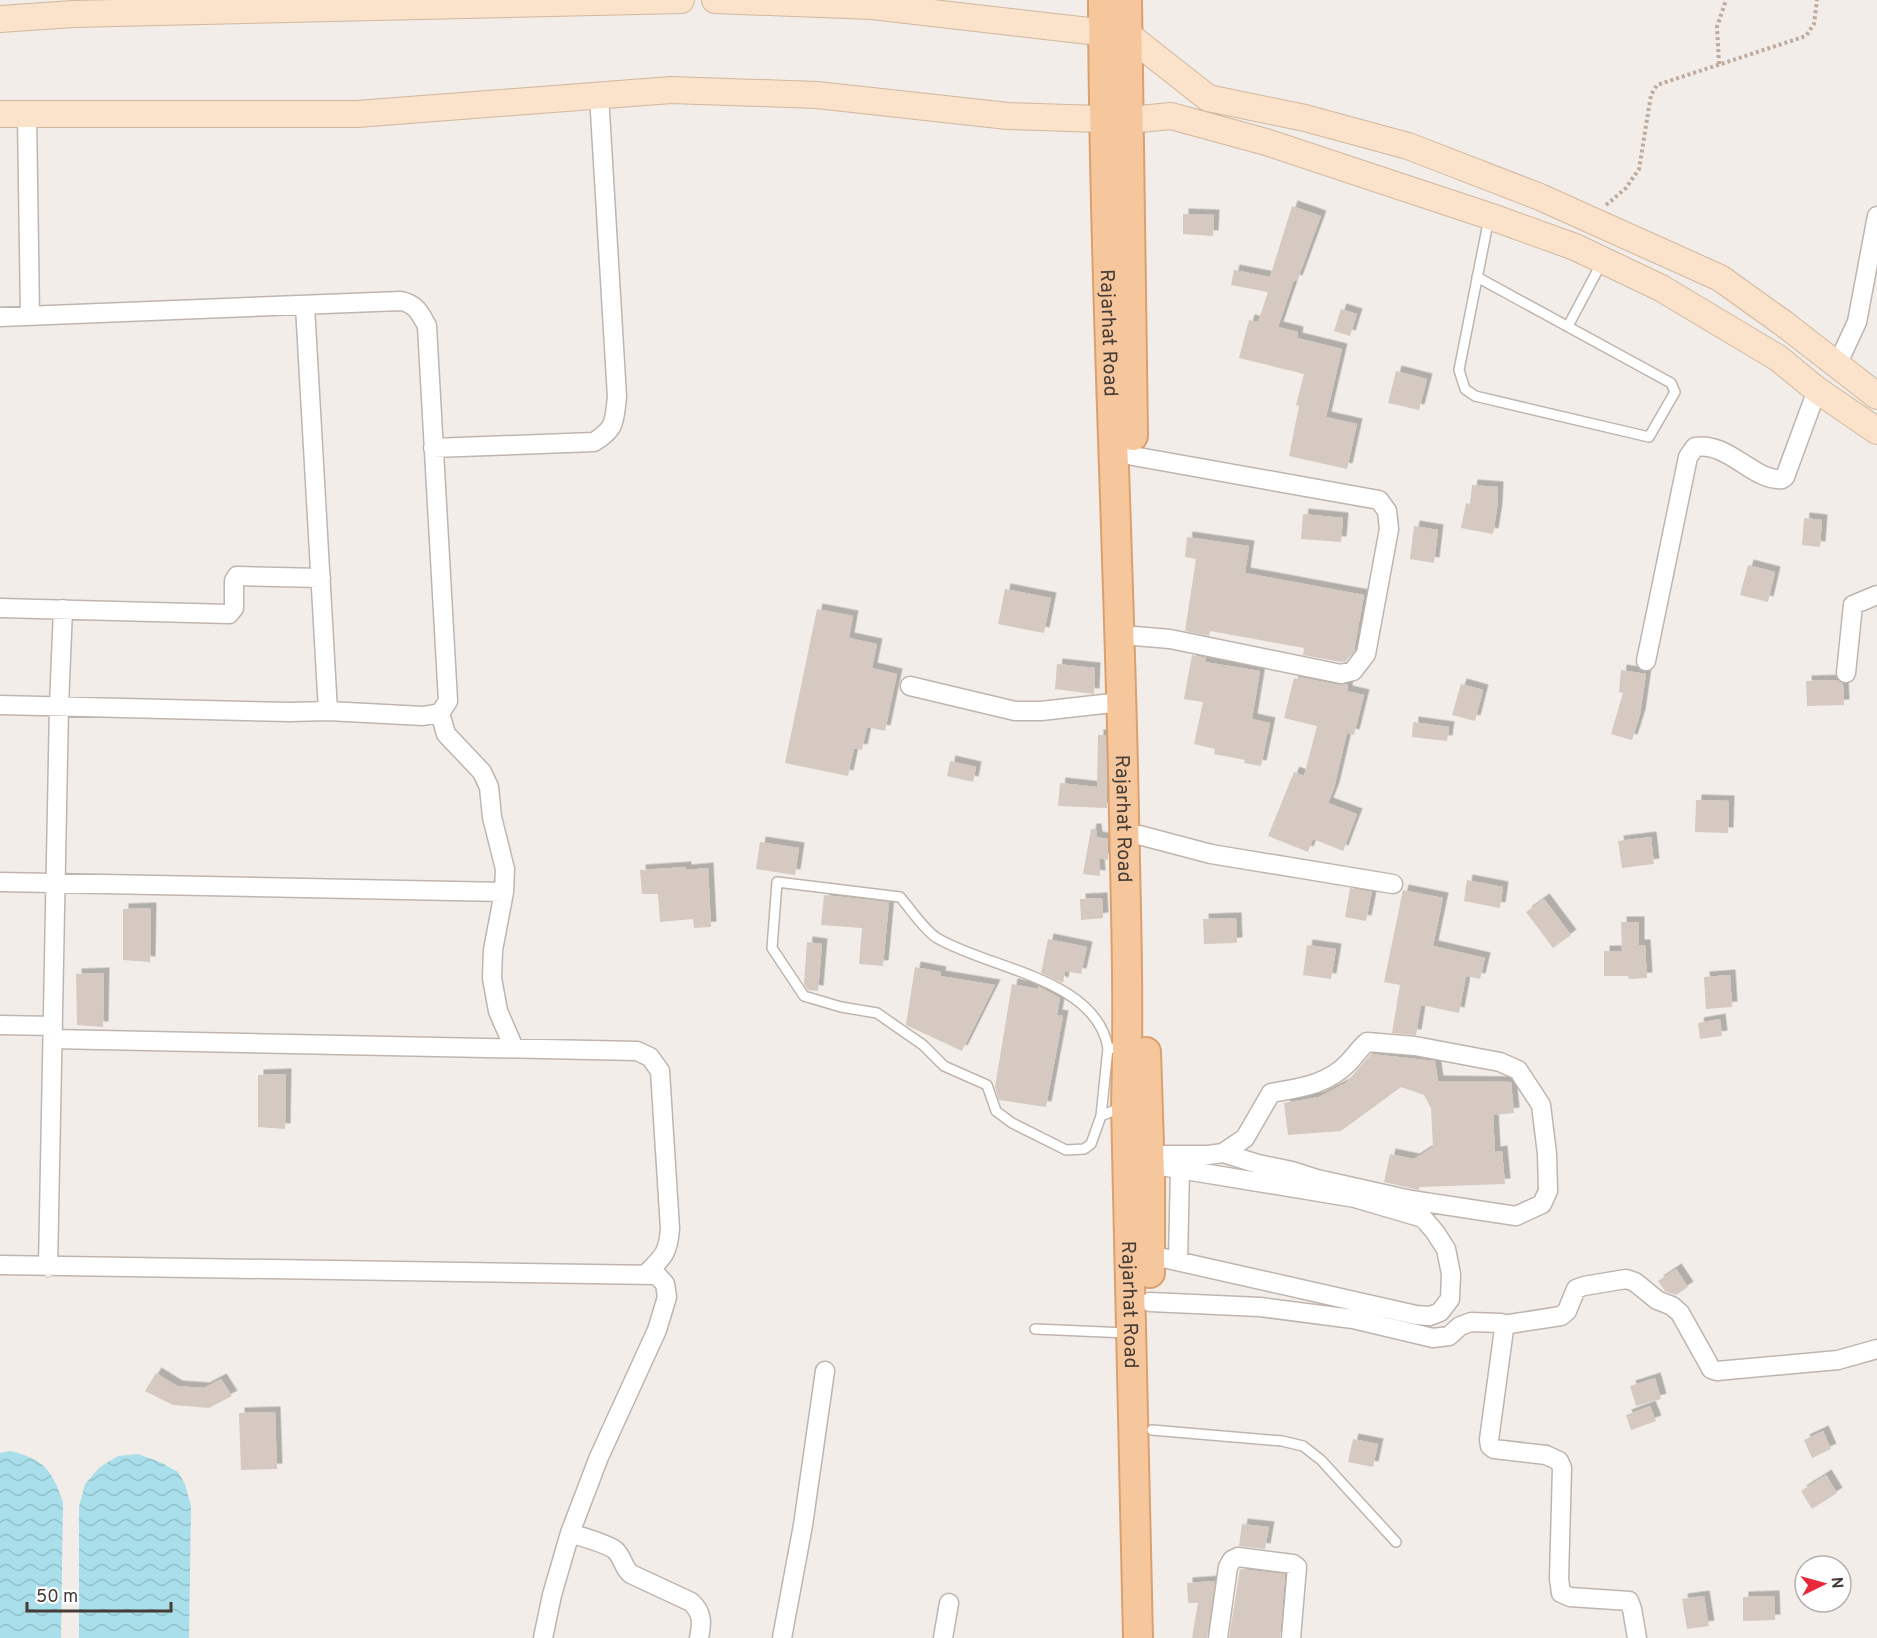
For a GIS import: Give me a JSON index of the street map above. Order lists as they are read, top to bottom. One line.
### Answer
{"streets":{"main road":["Rajarhat Road"]},"scale_bar":"50 m","north":"right"}
